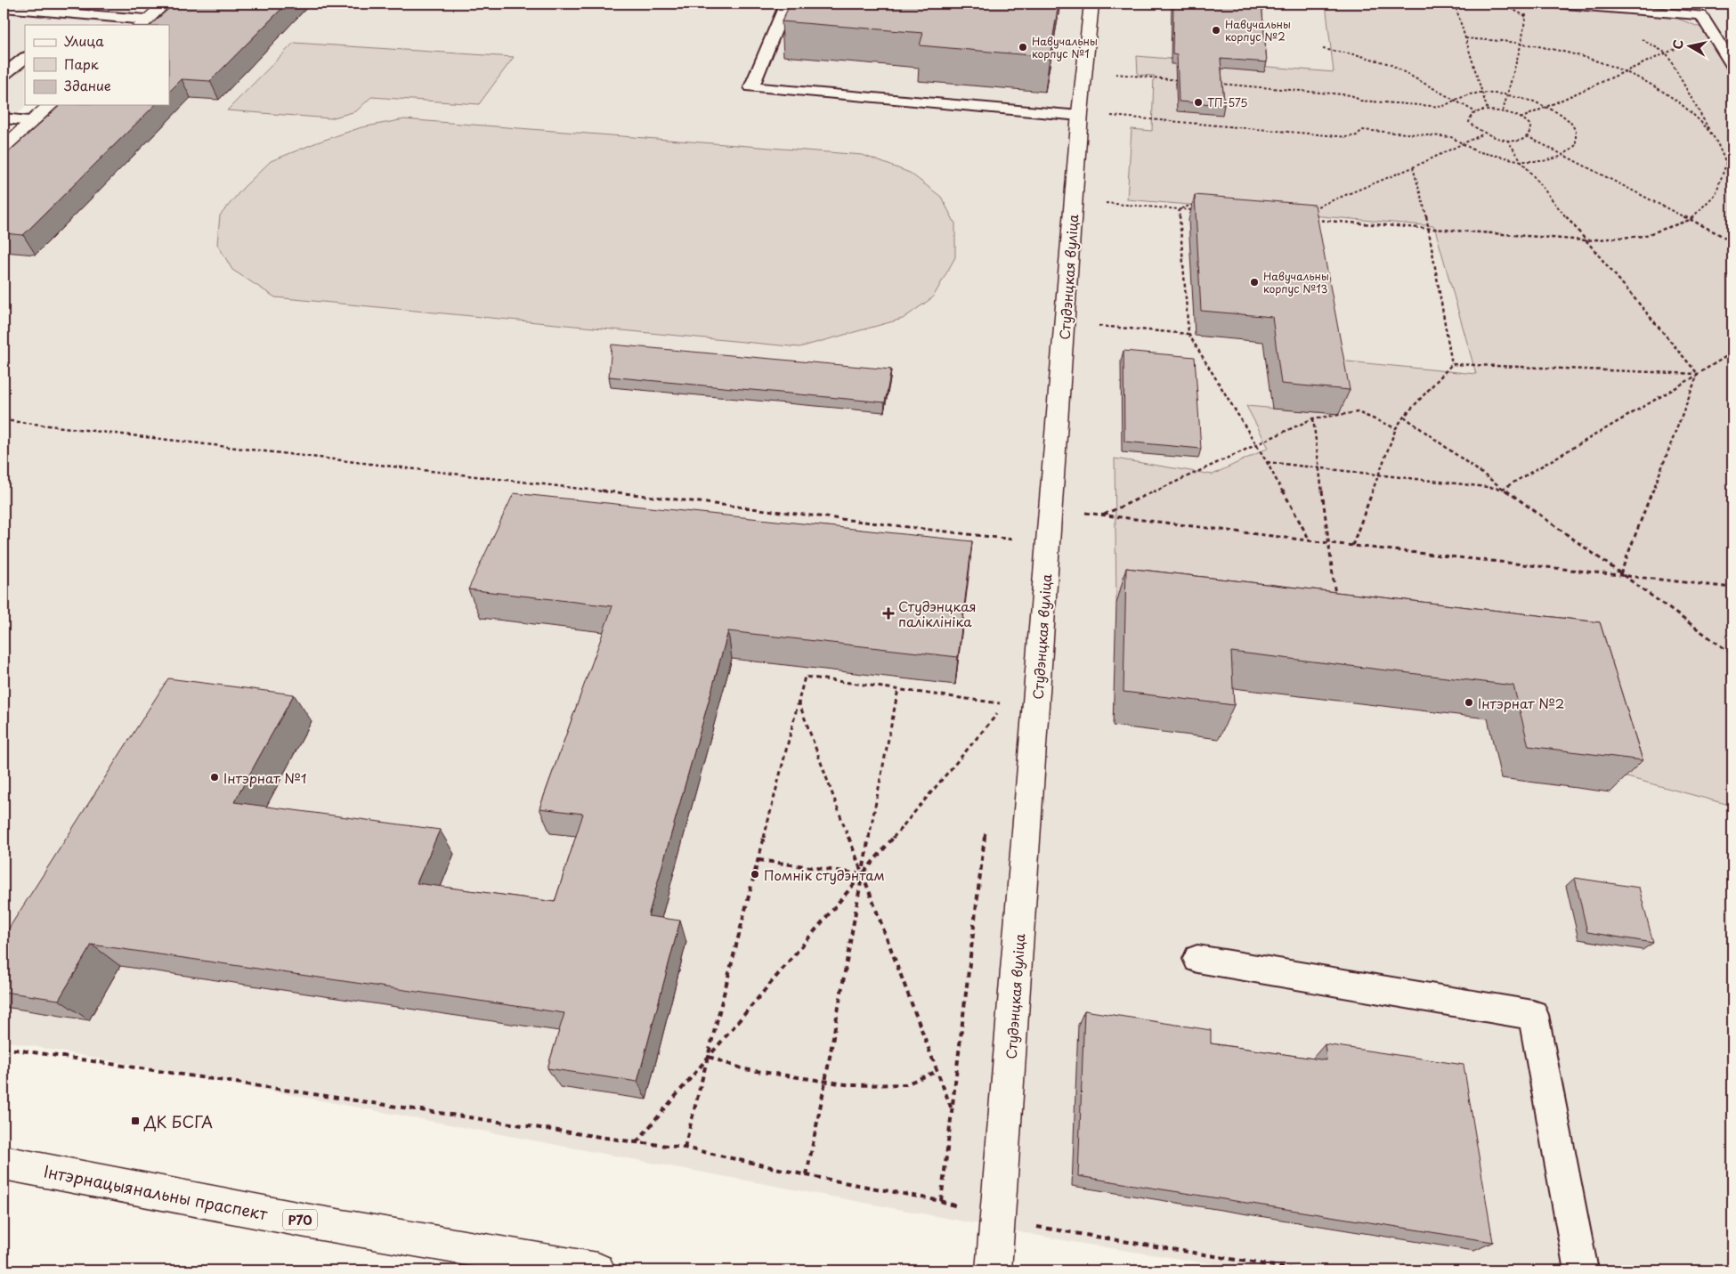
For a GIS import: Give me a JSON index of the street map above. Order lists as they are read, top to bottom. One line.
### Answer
{"streets":{"street":["Студэнцкая вуліца","Інтэрнацыянальны праспект","Р70"]},"places":{"other":["Навучальны корпус №2","Навучальны корпус №1","ТП-575","Навучальны корпус №13","Інтэрнат №2","Інтэрнат №1","Помнік студэнтам"],"health":["Студэнцкая паліклініка"],"transit":["ДК БСГА"]},"legend":["Улица","Парк","Здание"],"north":"left"}
